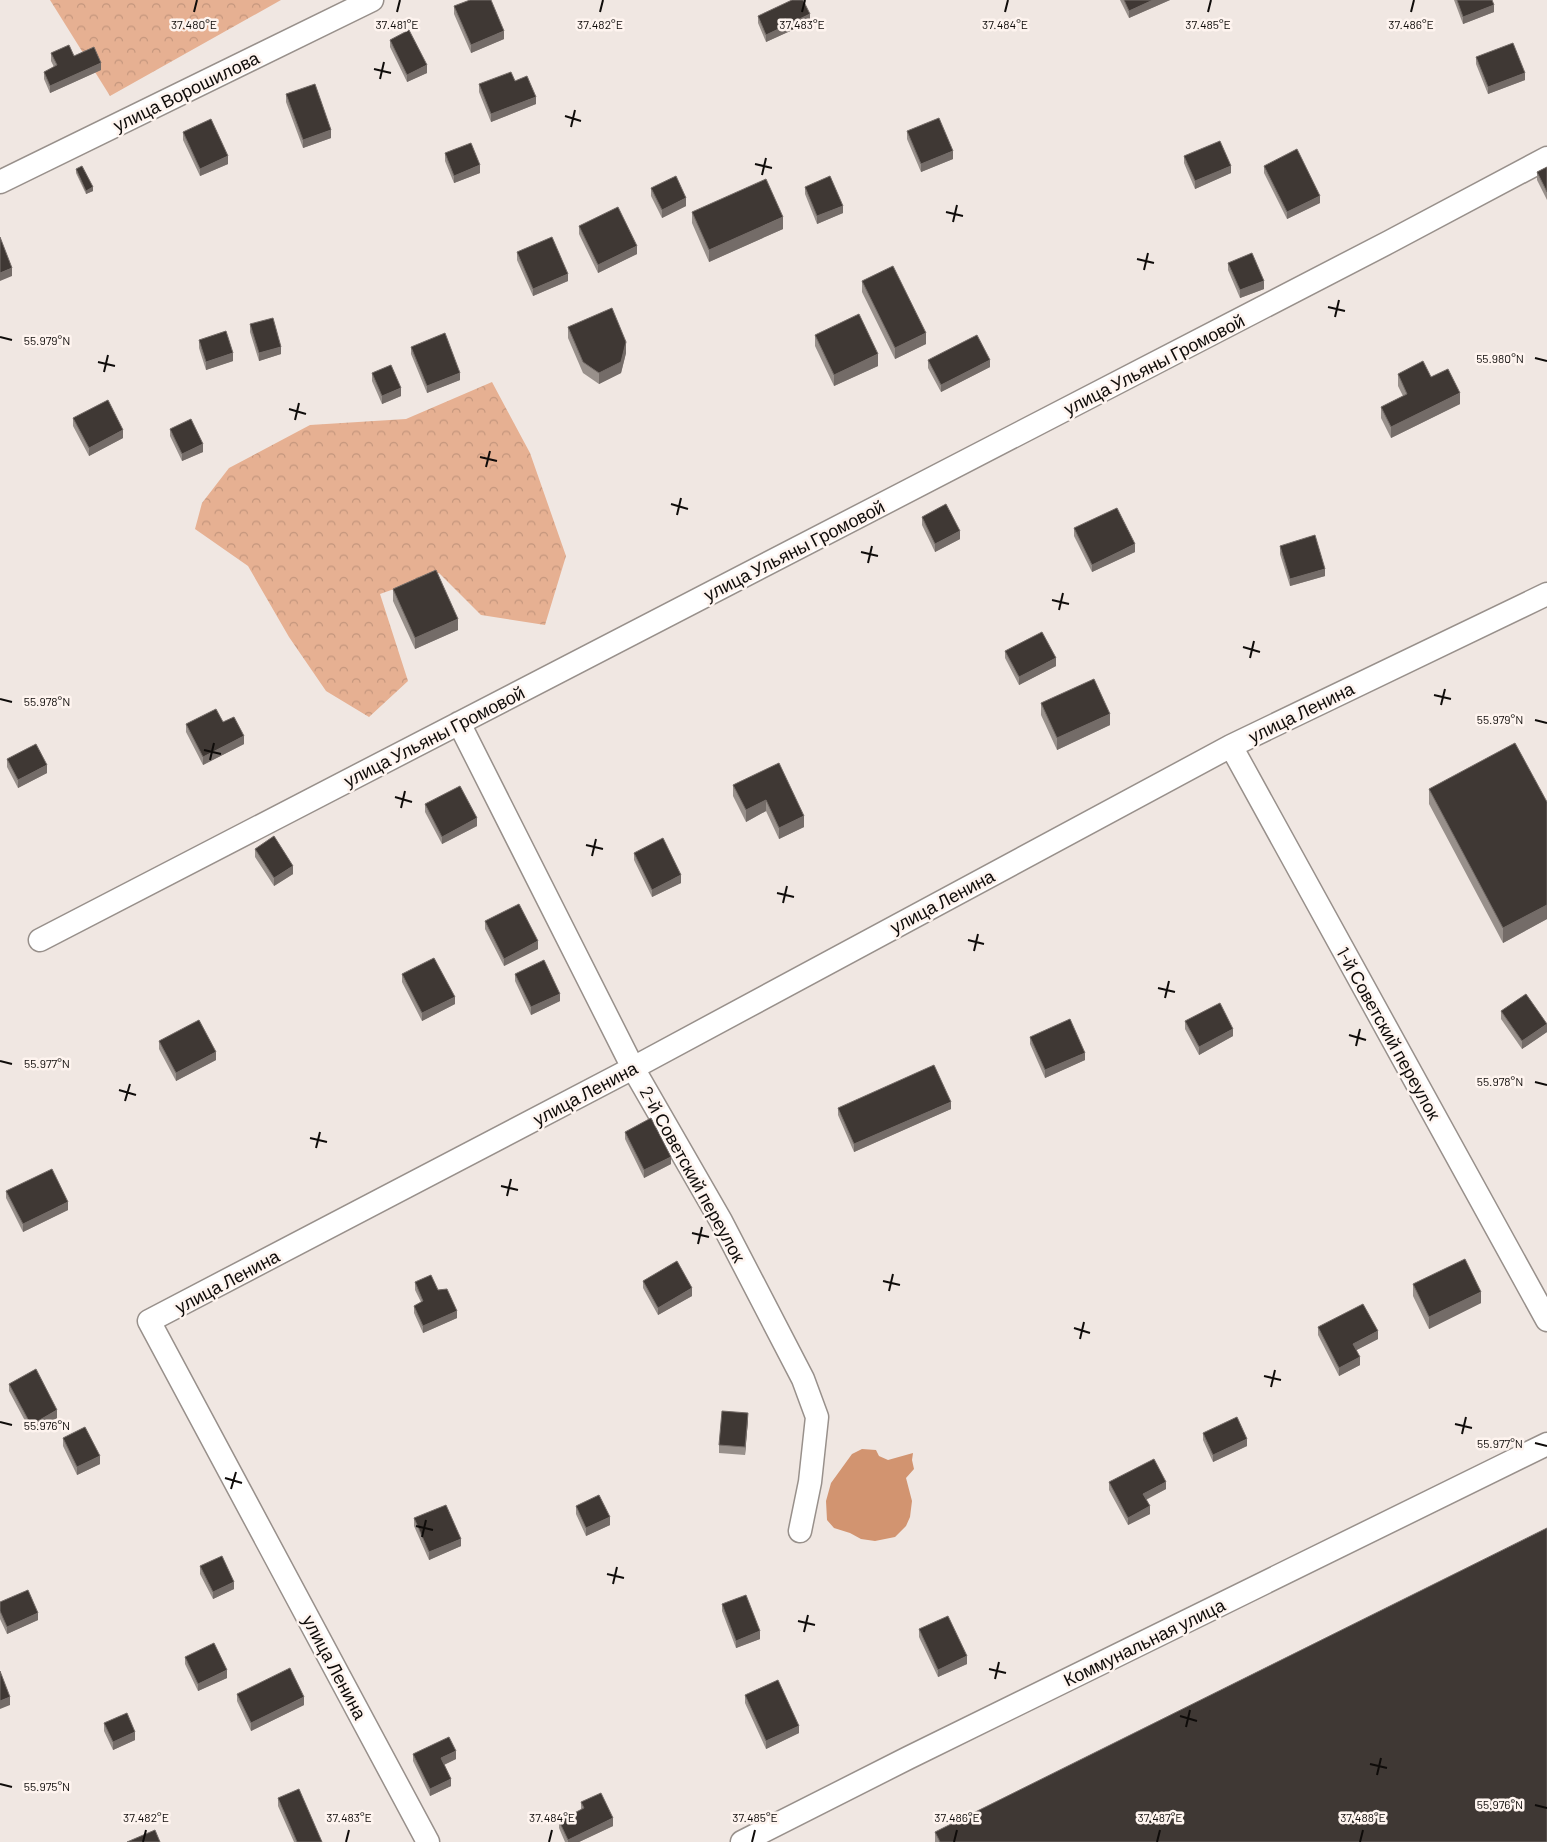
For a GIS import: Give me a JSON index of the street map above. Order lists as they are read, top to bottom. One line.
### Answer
{"streets":{"street":["улица Ворошилова","улица Ульяны Громовой","улица Ленина","1-й Советский переулок","2-й Советский переулок","Коммунальная улица"]},"crossings":[["улица Ульяны Громовой","2-й Советский переулок"],["улица Ленина","1-й Советский переулок"],["улица Ленина","2-й Советский переулок"]],"coordinates":["37.482°E","37.483°E","37.484°E","37.485°E","37.480°E","37.481°E","37.486°E","55.979°N","55.980°N","55.978°N","55.977°N","55.976°N","55.975°N","37.487°E","37.488°E"]}
